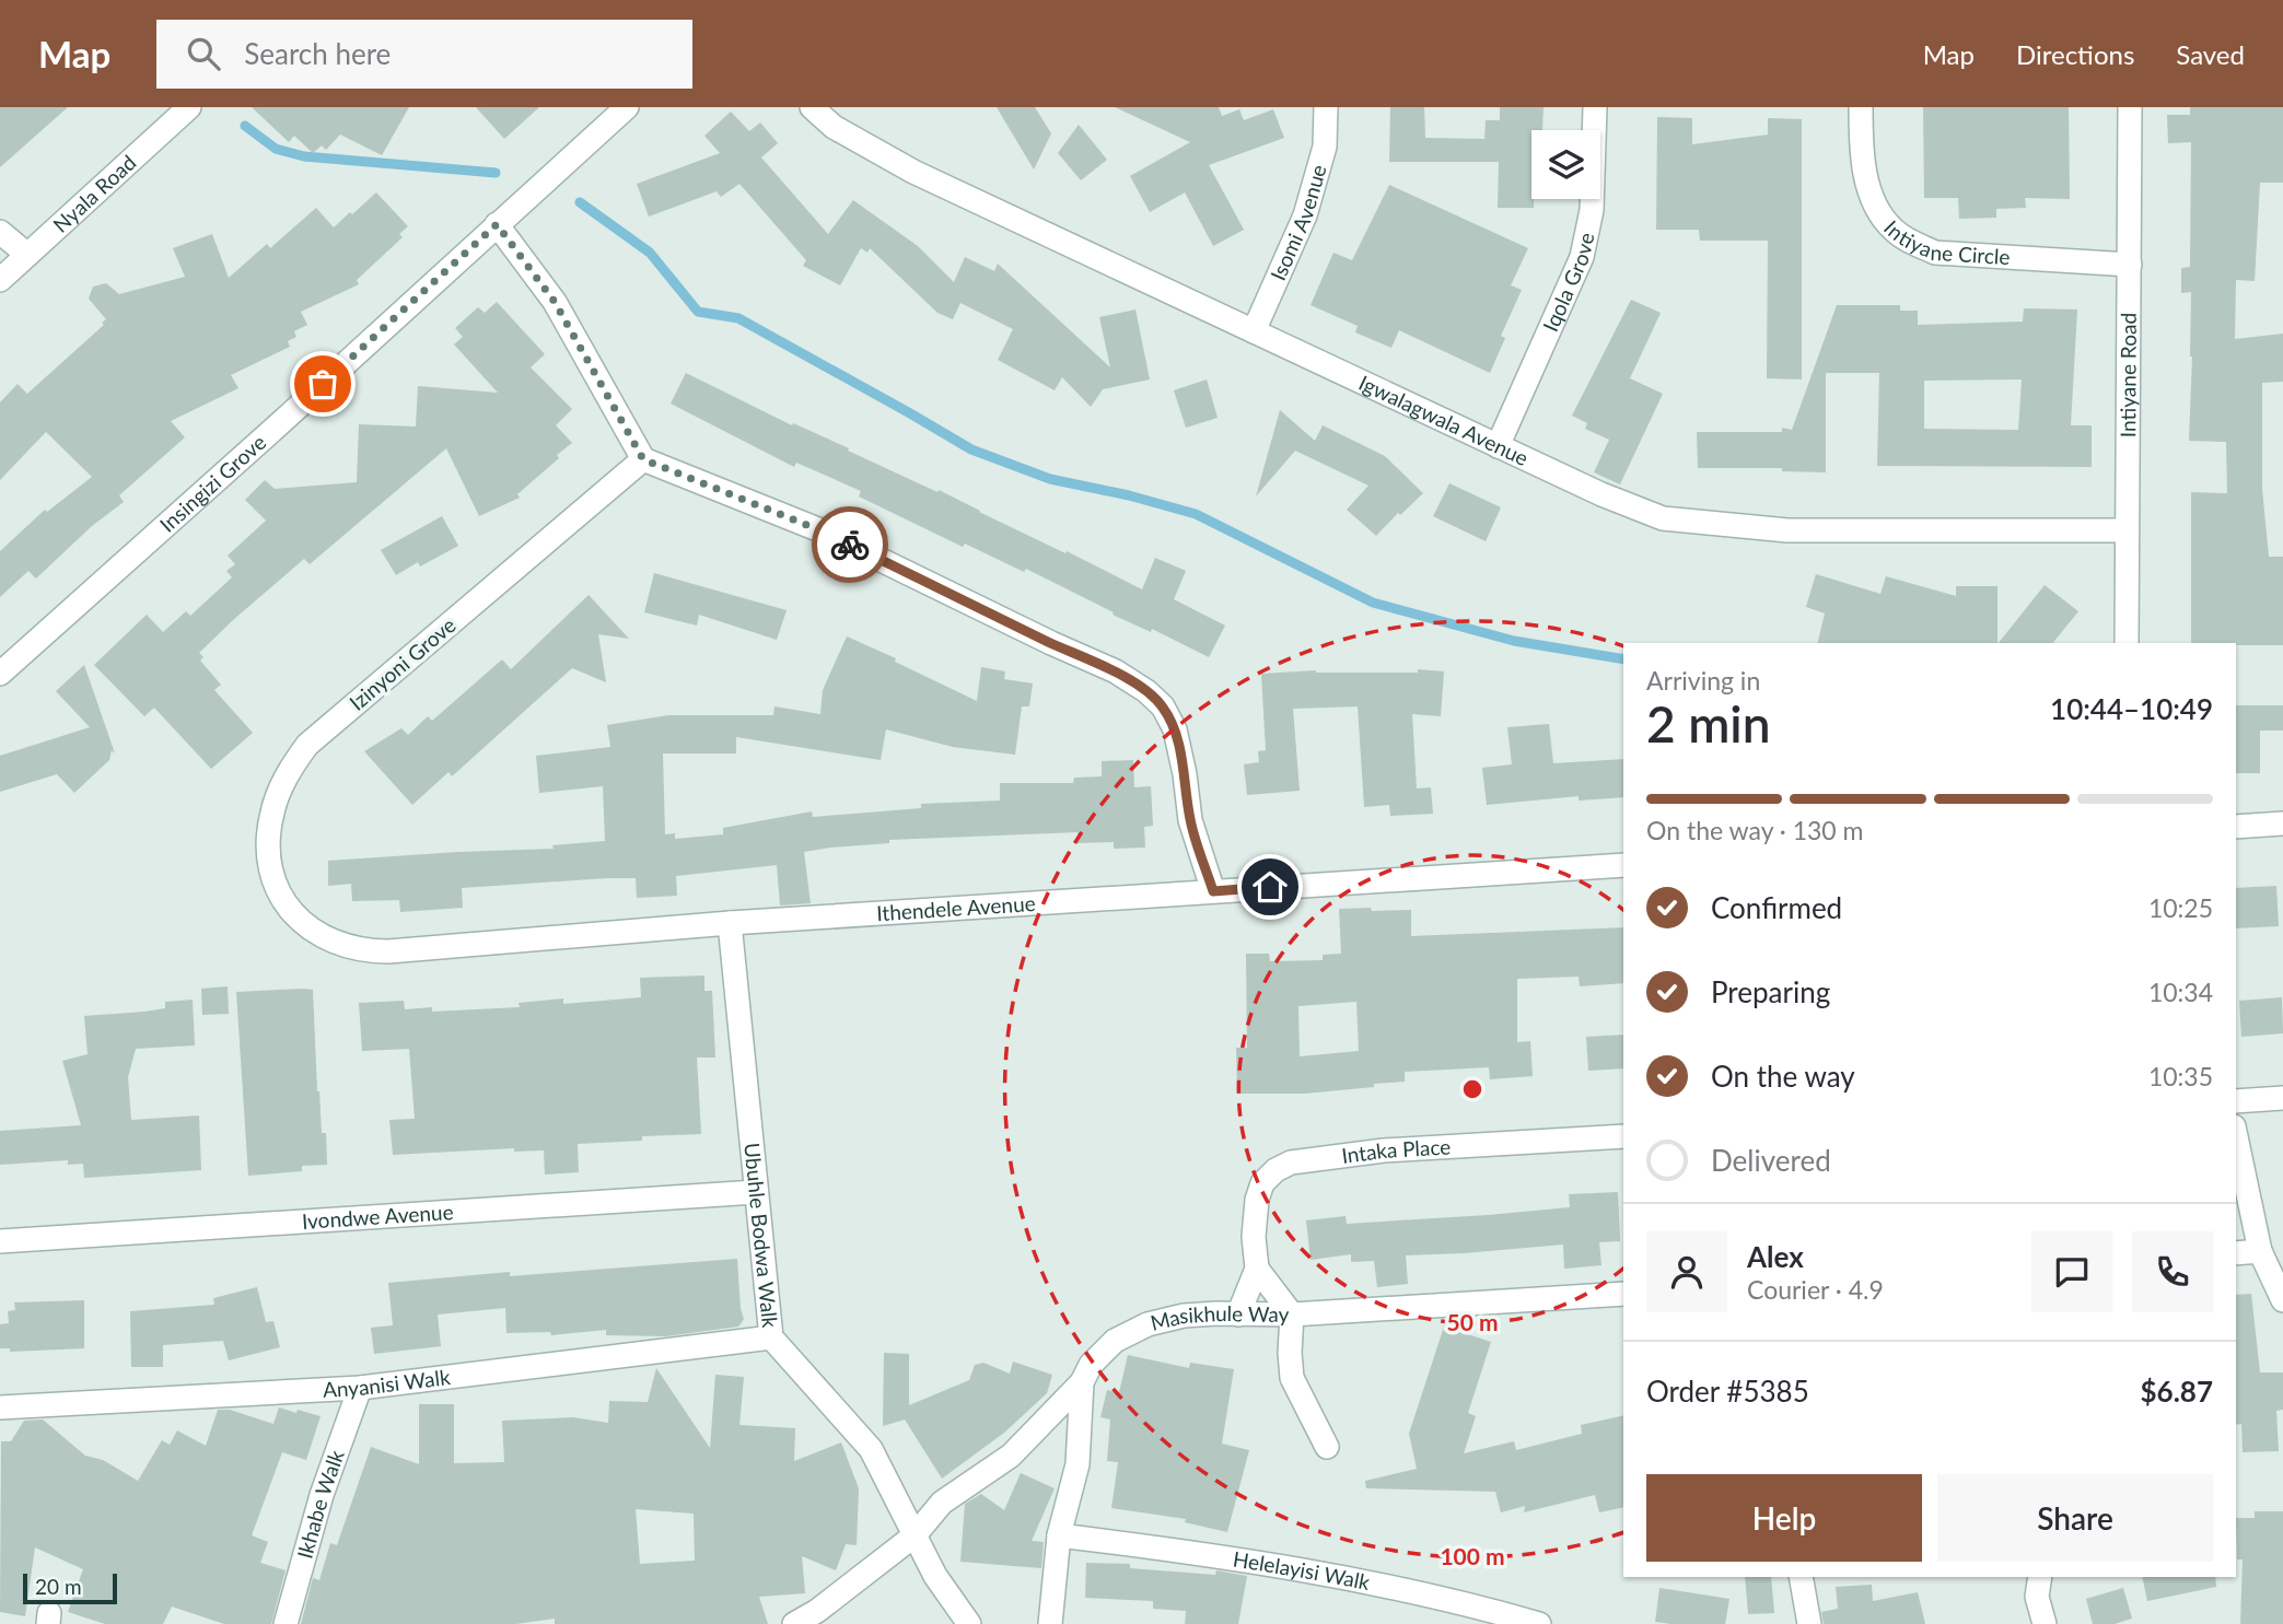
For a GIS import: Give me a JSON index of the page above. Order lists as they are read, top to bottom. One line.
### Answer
{"streets":{"street":["Nyala Road","Isomi Avenue","Intiyane Circle","Iqola Grove","Intiyane Road","Igwalagwala Avenue","Insingizi Grove","Izinyoni Grove","Ithendele Avenue","Intaka Place","Ivondwe Avenue","Ubuhle Bodwa Walk","Masikhule Way","Anyanisi Walk","Ikhabe Walk","Helelayisi Walk"]},"crossings":[["Isomi Avenue","Igwalagwala Avenue"],["Intiyane Circle","Intiyane Road"],["Iqola Grove","Igwalagwala Avenue"],["Intiyane Road","Igwalagwala Avenue"],["Izinyoni Grove","Ithendele Avenue"],["Ithendele Avenue","Ubuhle Bodwa Walk"],["Intaka Place","Masikhule Way"],["Ivondwe Avenue","Ubuhle Bodwa Walk"],["Ubuhle Bodwa Walk","Masikhule Way"],["Ubuhle Bodwa Walk","Anyanisi Walk"],["Anyanisi Walk","Ikhabe Walk"]],"scale_bar":"20 m","page":{"header":"Map","search":"Search here","nav":["Map","Directions","Saved"],"heading":["2 min","Arriving in","10:44–10:49"],"panel":["Alex","Courier · 4.9","Order #5385","$6.87"],"bar":"On the way · 130 m","list":[["Confirmed","10:25"],["Preparing","10:34"],["On the way","10:35"],"Delivered"],"buttons":["Help","Share"],"scale":"20 m"},"rings":["50 m","100 m"]}
